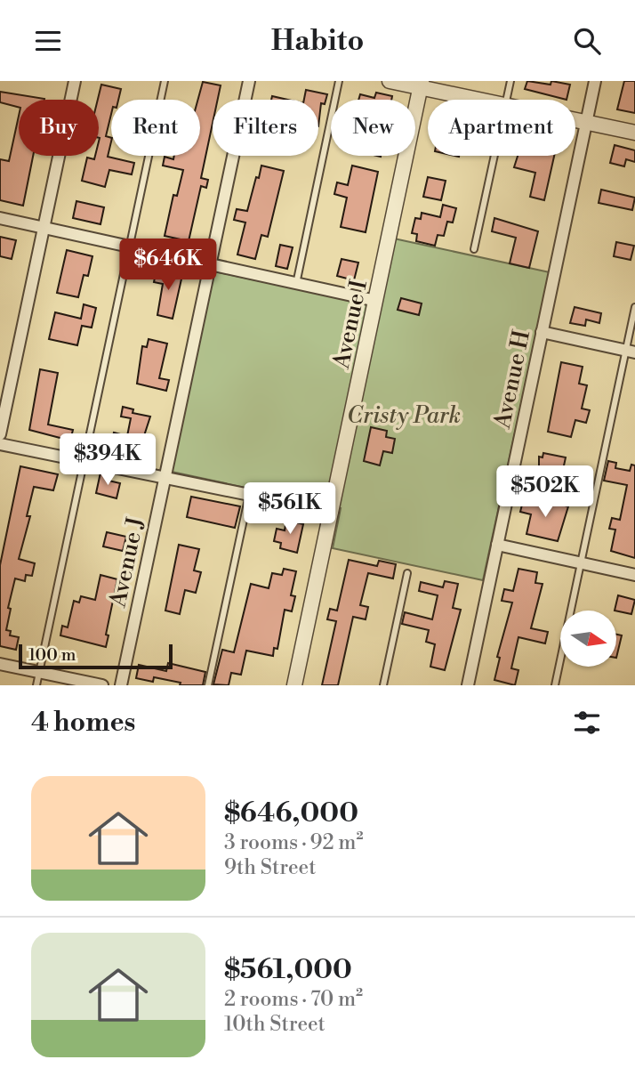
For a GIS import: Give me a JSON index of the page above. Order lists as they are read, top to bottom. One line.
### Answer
{"streets":{"street":["Avenue I","Avenue H","Avenue J"]},"parks":["Cristy Park"],"scale_bar":"100 m","north":"right","page":{"header":"Habito","chip":["Buy","Rent","Filters","New","Apartment"],"price":["$646K","$394K","$502K","$561K"],"scale":"100 m","heading":"4 homes","list":[{"name":"$646,000","note":"3 rooms · 92 m² · 9th Street"},{"name":"$561,000","note":"2 rooms · 70 m² · 10th Street"}]}}
